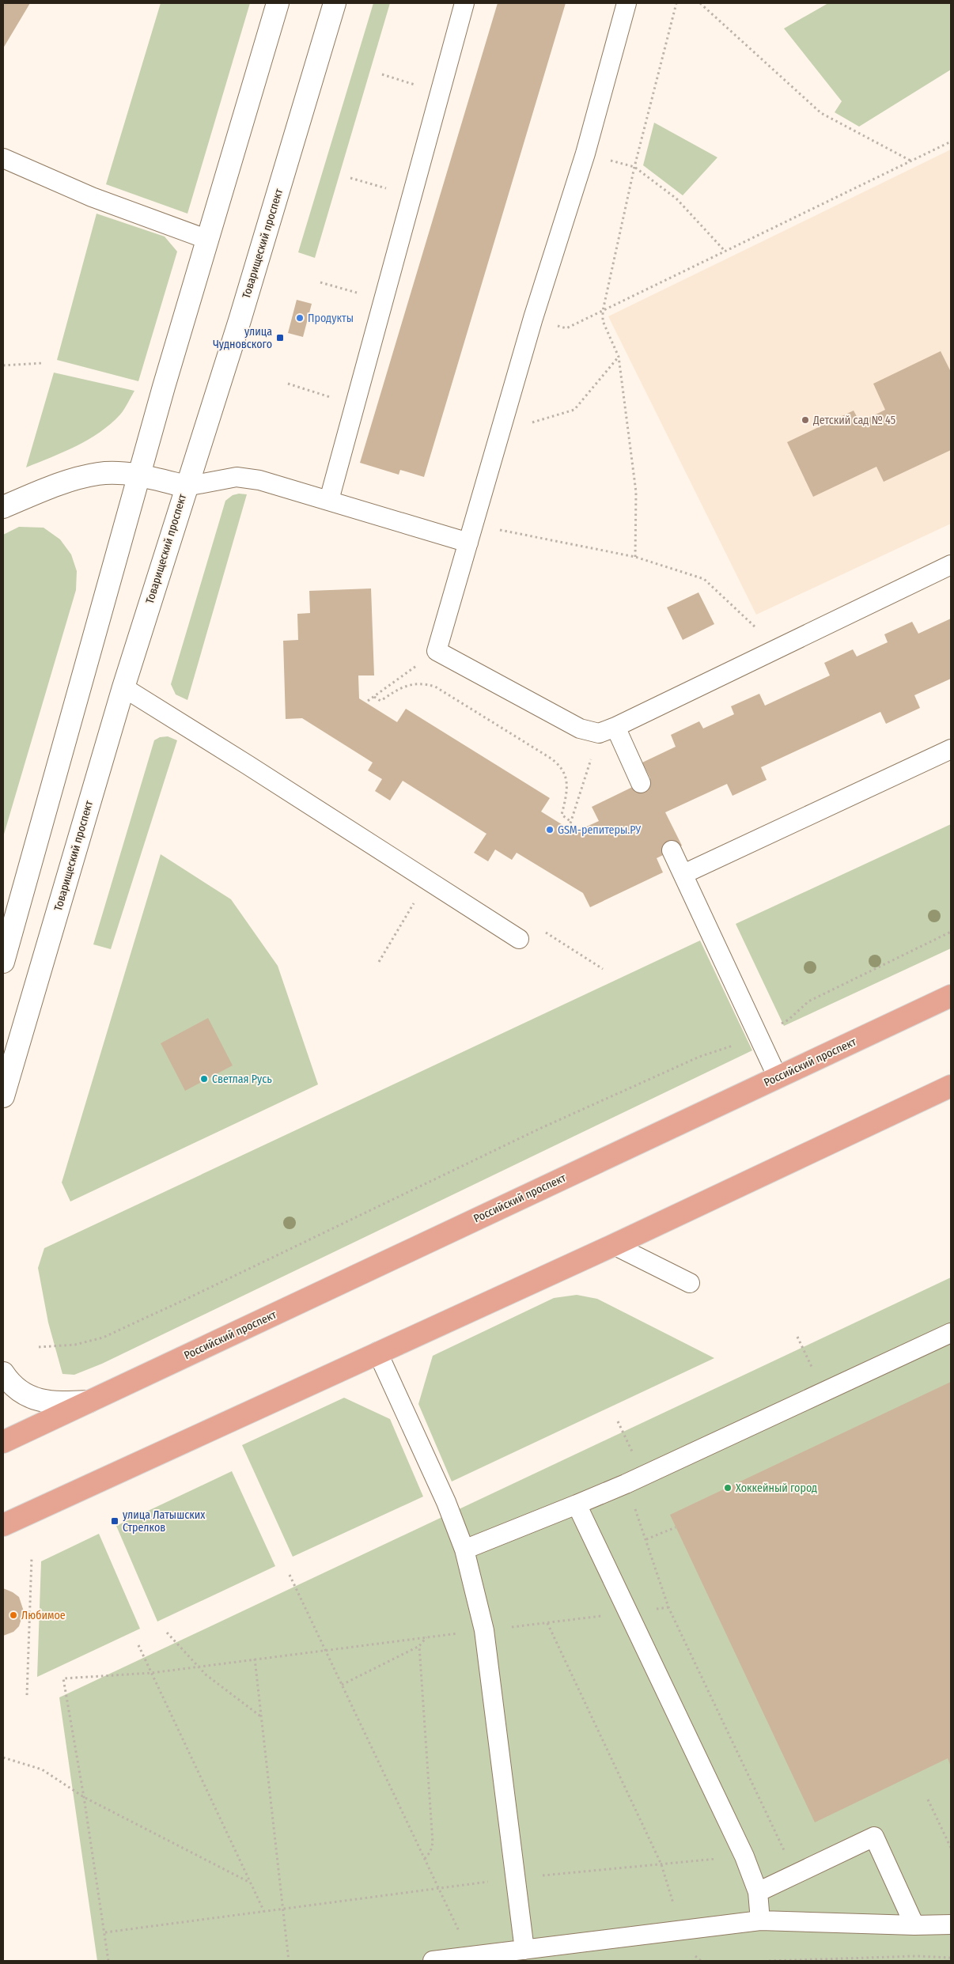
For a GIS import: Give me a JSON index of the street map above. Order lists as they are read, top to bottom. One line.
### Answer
{"streets":{"main road":["Российский проспект"],"street":["Товарищеский проспект"]},"places":{"other":["Продукты","Детский сад № 45","GSM-репитеры.РУ","Светлая Русь","Хоккейный город","Любимое"],"transit":["улица Чудновского","улица Латышских Стрелков"]}}
